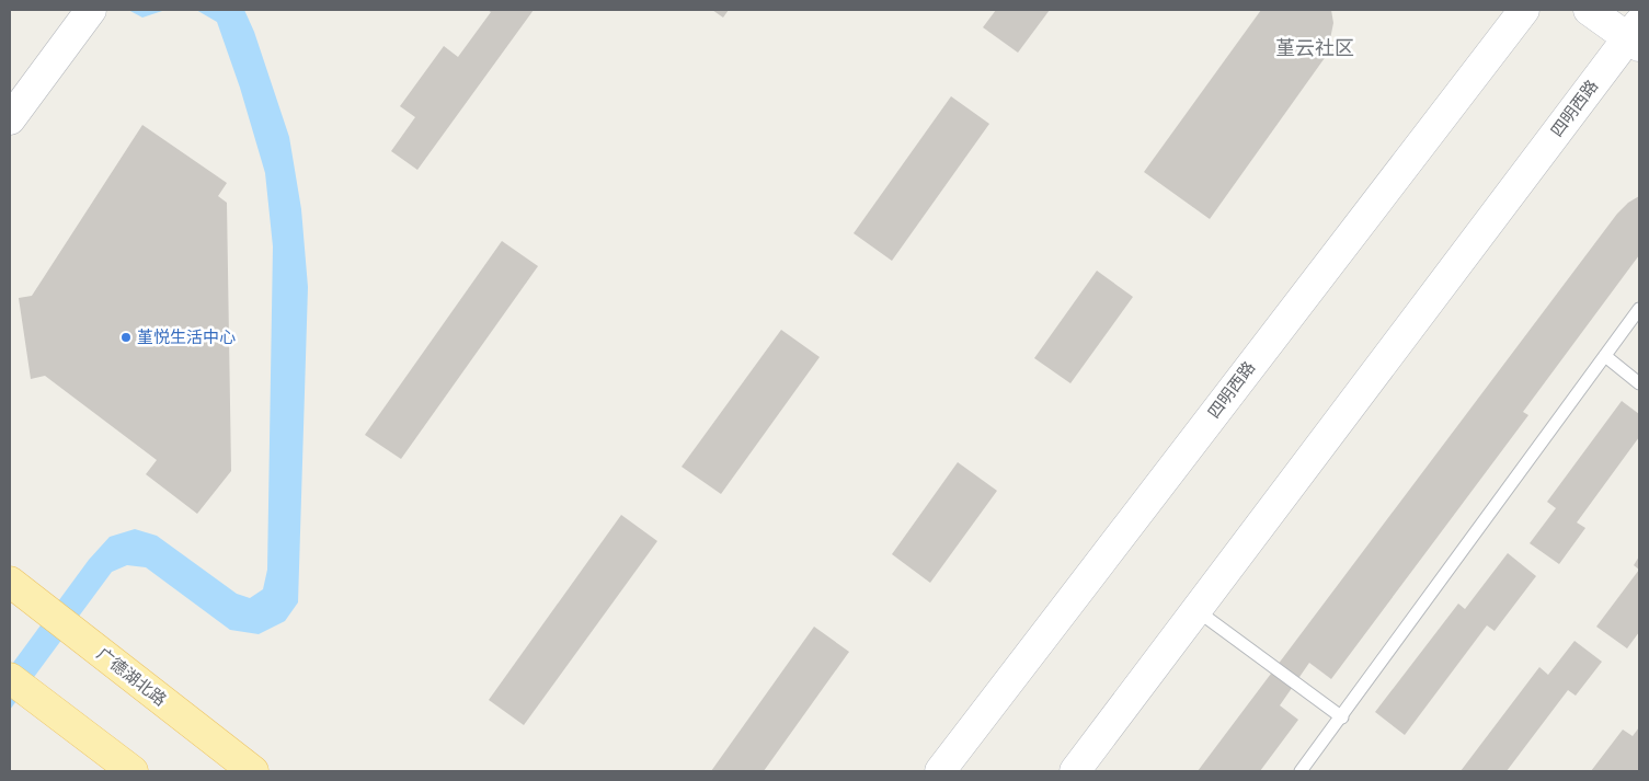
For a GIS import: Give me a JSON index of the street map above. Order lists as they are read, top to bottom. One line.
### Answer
{"streets":{"main road":["四明西路","广德湖北路"]},"districts":["堇云社区"],"places":["堇悦生活中心"]}
